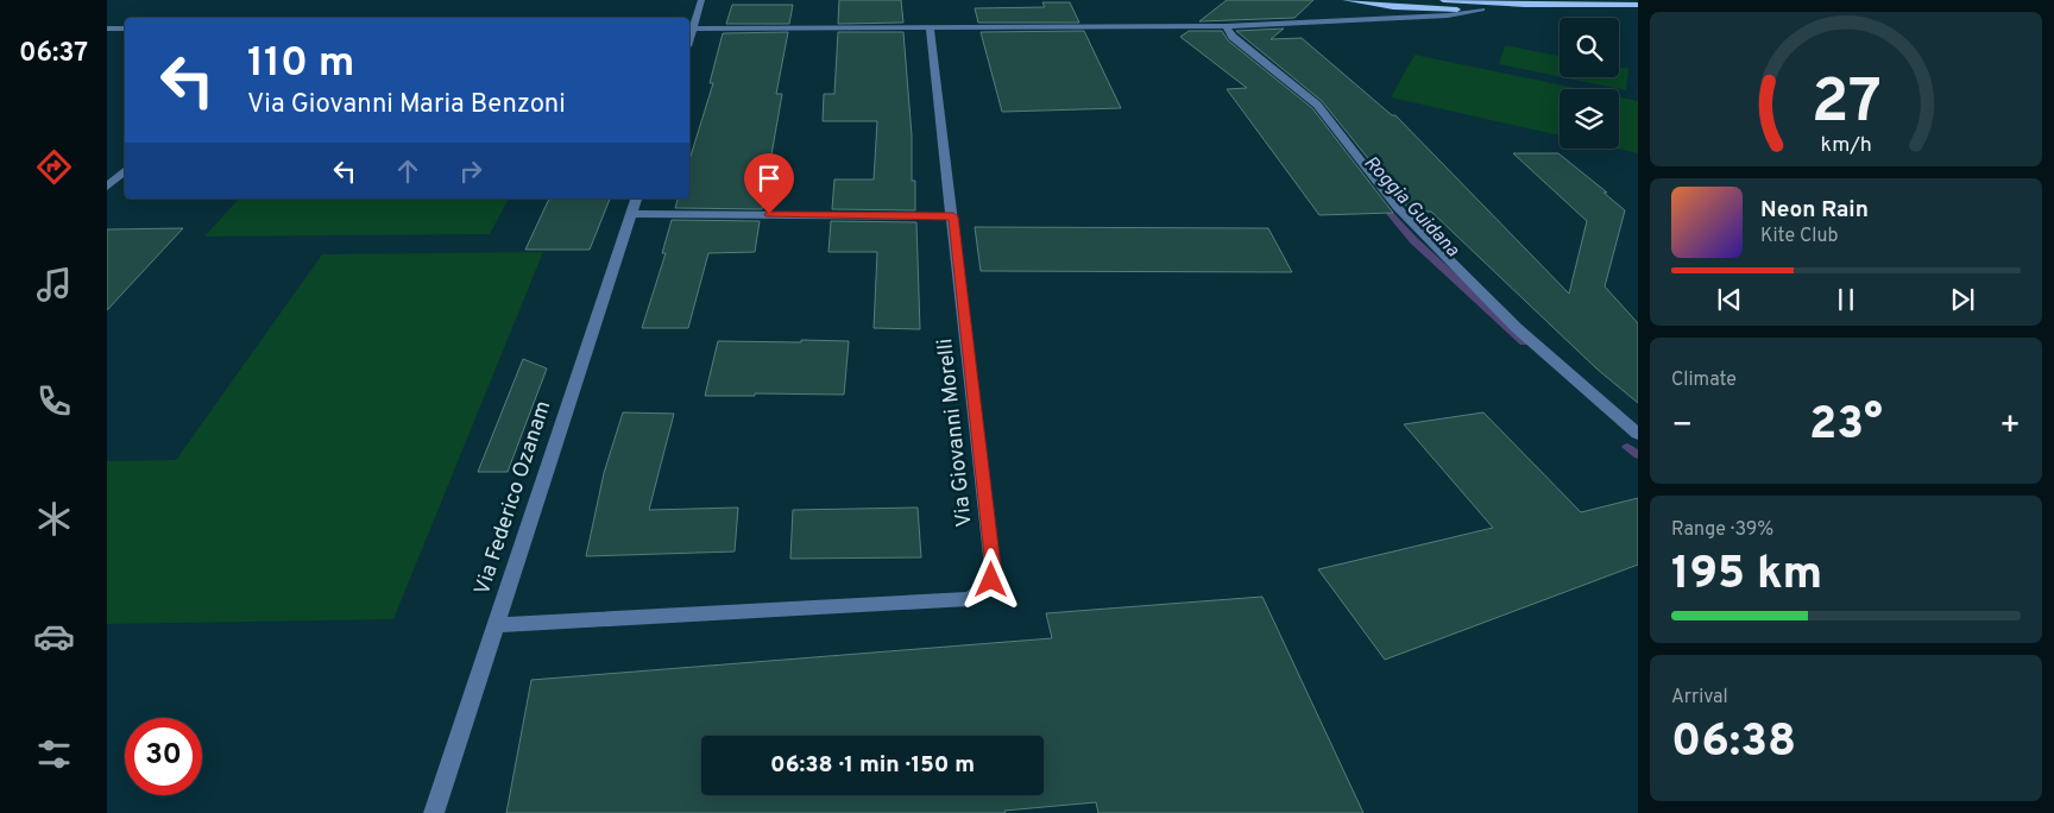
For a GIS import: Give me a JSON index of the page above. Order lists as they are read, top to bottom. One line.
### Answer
{"streets":{"street":["Via Giovanni Morelli","Via Federico Ozanam"]},"crossings":[["Via Giovanni Morelli","Via Federico Ozanam"]],"water":["Roggia Guidana"],"page":{"tabs":"06:37","turn":["110 m","Via Giovanni Maria Benzoni"],"song":["Neon Rain","Kite Club"],"tile":["Climate",["Range · 39%","195 km"],["Arrival","06:38"]],"heat":["−","23°","+"],"limit":"30","trip":"06:38 · 1 min · 150 m","gauge":["27","km/h"]}}
